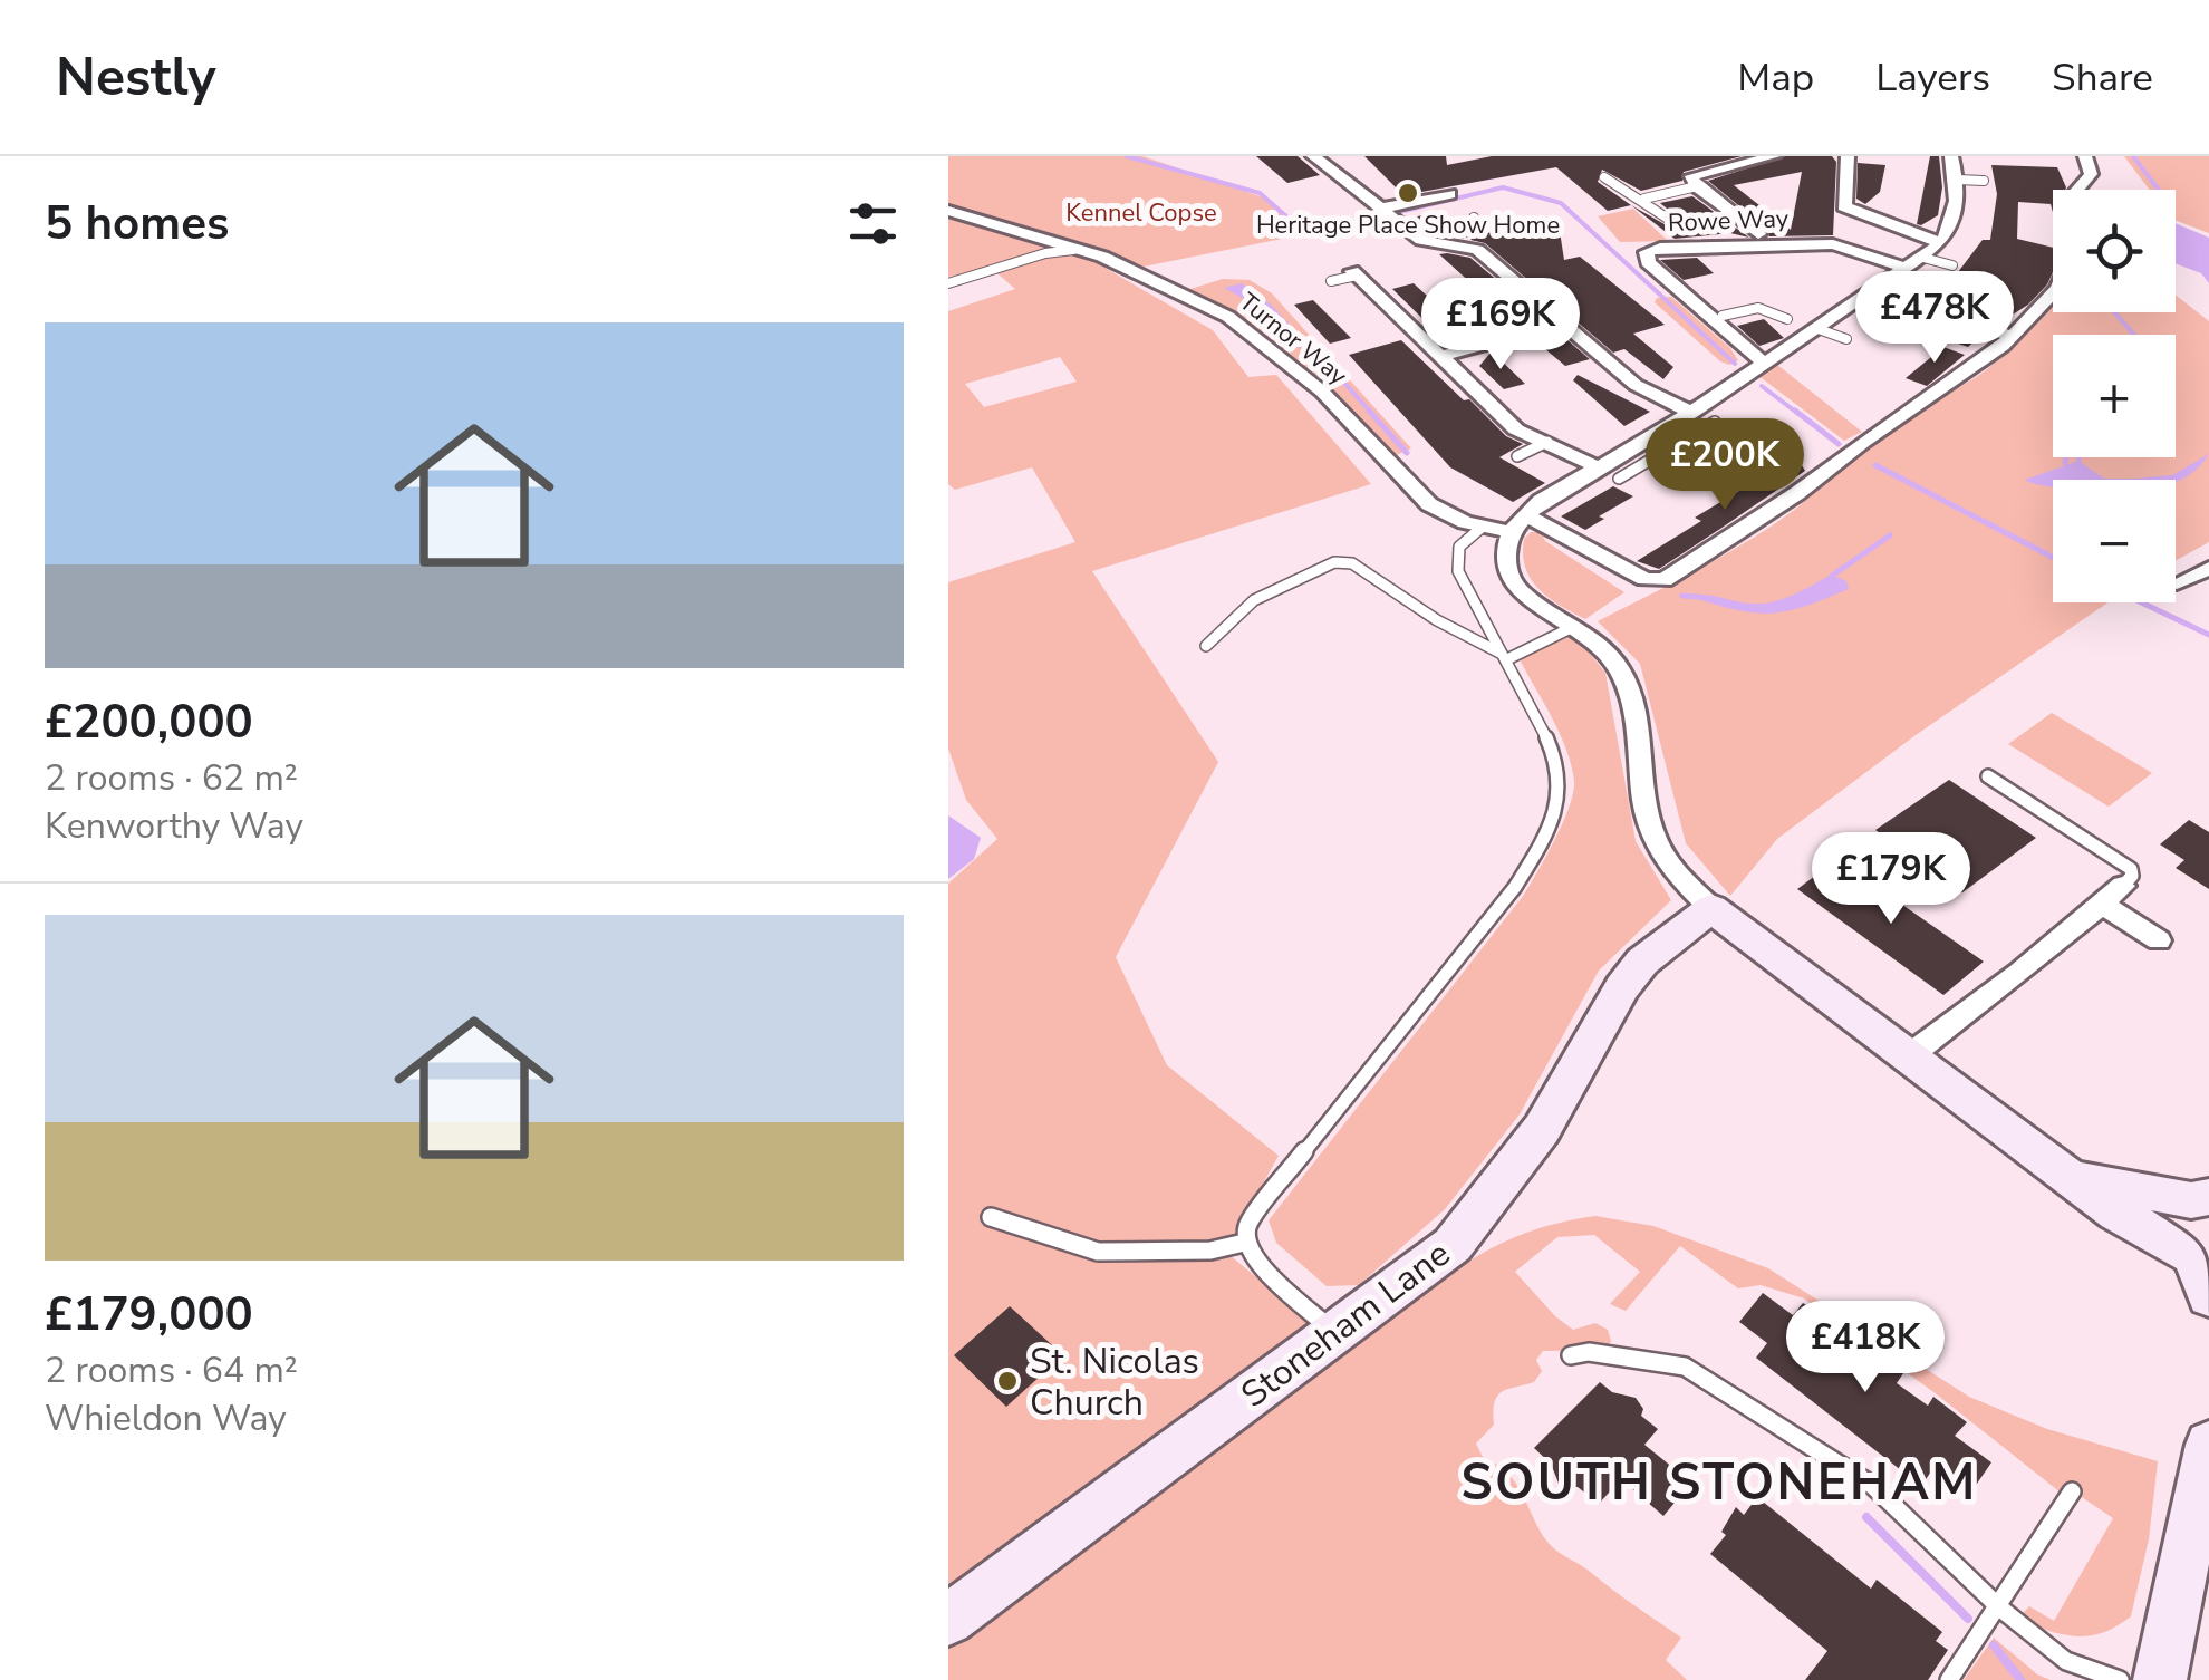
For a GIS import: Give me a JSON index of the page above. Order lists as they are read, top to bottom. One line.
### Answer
{"streets":{"street":["Rowe Way","Turnor Way","Stoneham Lane"]},"districts":["SOUTH STONEHAM"],"parks":["Kennel Copse"],"places":["Heritage Place Show Home","St. Nicolas Church"],"page":{"header":"Nestly","nav":["Map","Layers","Share"],"heading":"5 homes","map_buttons":["+","−"],"price":["£478K","£169K","£200K","£179K","£418K"],"list":[{"name":"£200,000","note":"2 rooms · 62 m² · Kenworthy Way"},{"name":"£179,000","note":"2 rooms · 64 m² · Whieldon Way"}]}}
